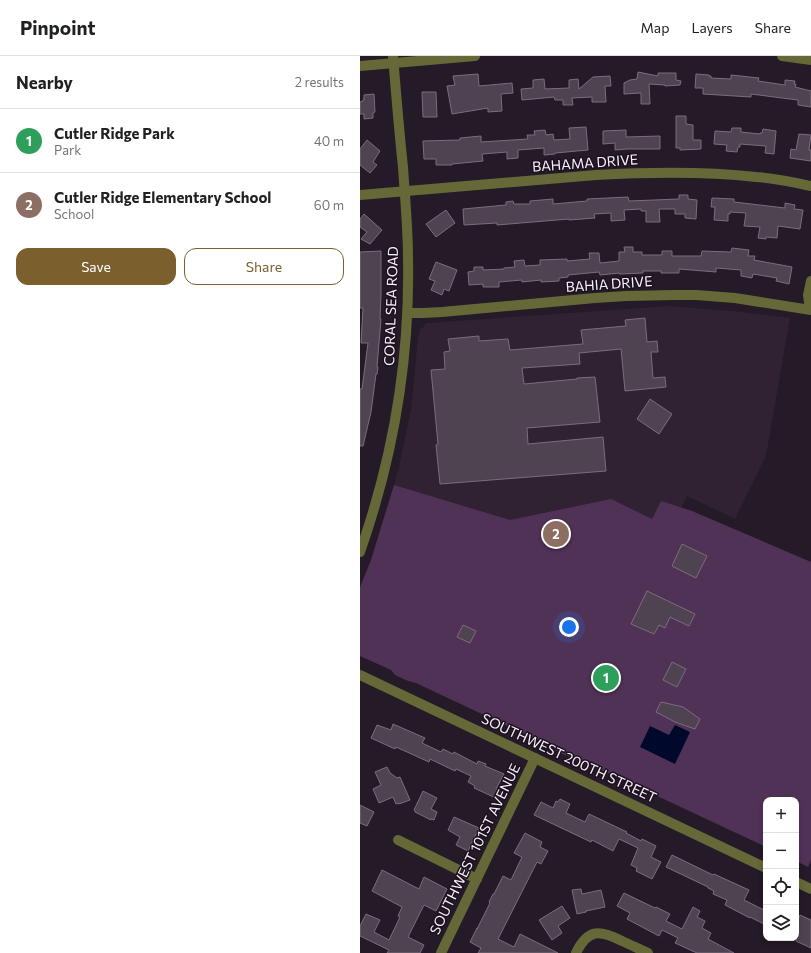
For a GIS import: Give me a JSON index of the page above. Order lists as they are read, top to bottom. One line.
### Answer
{"streets":{"street":["BAHAMA DRIVE","BAHIA DRIVE","CORAL SEA ROAD","SOUTHWEST 200TH STREET","SOUTHWEST 101ST AVENUE"]},"crossings":[["BAHAMA DRIVE","CORAL SEA ROAD"],["BAHIA DRIVE","CORAL SEA ROAD"],["SOUTHWEST 200TH STREET","SOUTHWEST 101ST AVENUE"]],"page":{"header":"Pinpoint","nav":["Map","Layers","Share"],"heading":["Nearby","2 results"],"list":[{"mark":"1","name":"Cutler Ridge Park","note":"Park","value":"40 m"},{"mark":"2","name":"Cutler Ridge Elementary School","note":"School","value":"60 m"}],"buttons":["Save","Share"],"pins":["2","1"],"map_buttons":["+","−"]}}
